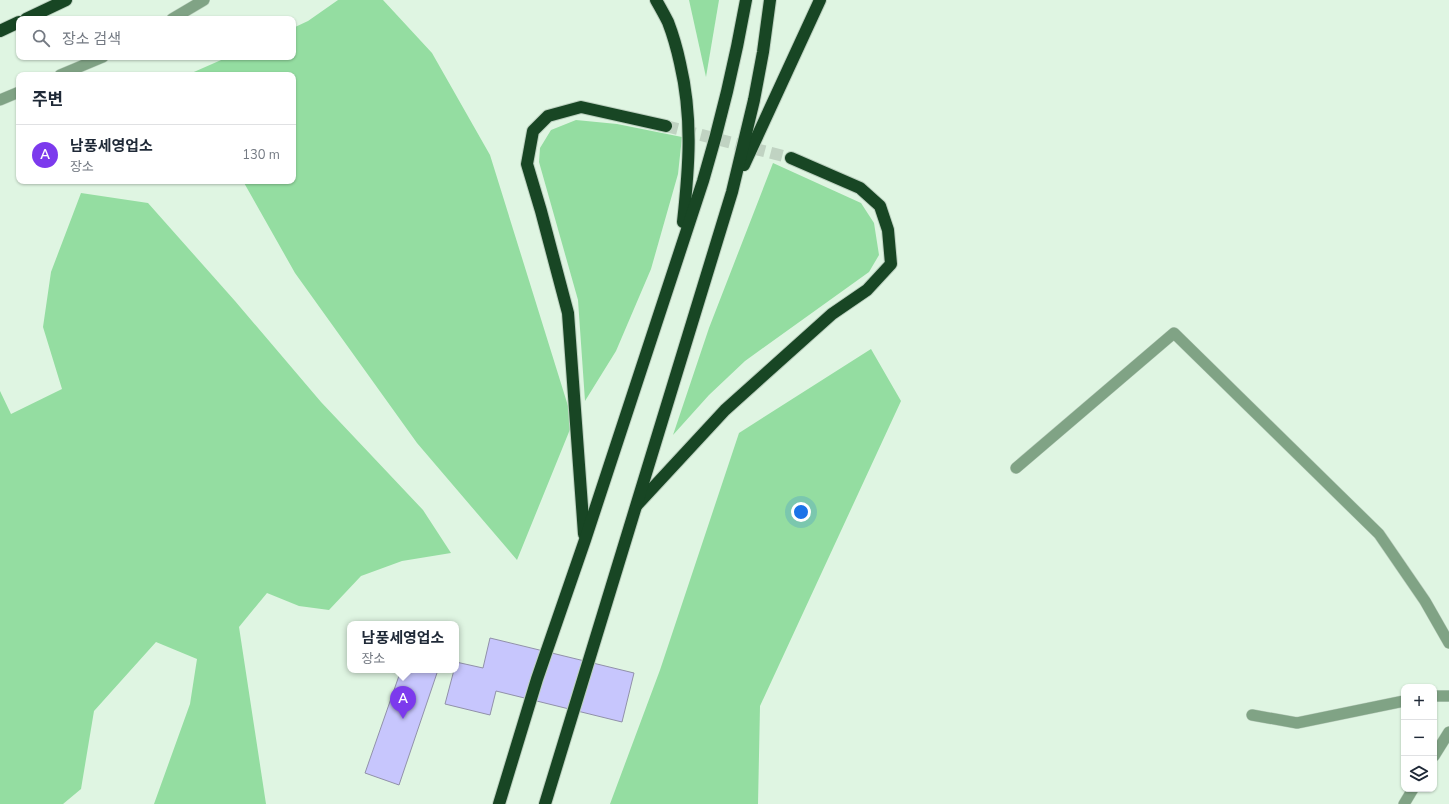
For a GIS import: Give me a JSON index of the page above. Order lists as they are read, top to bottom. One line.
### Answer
{"page":{"search":"장소 검색","heading":"주변","list":[{"mark":"A","name":"남풍세영업소","note":"장소","value":"130 m"}],"popup":["남풍세영업소","장소"],"map_buttons":["+","−"],"pins":"A"}}
